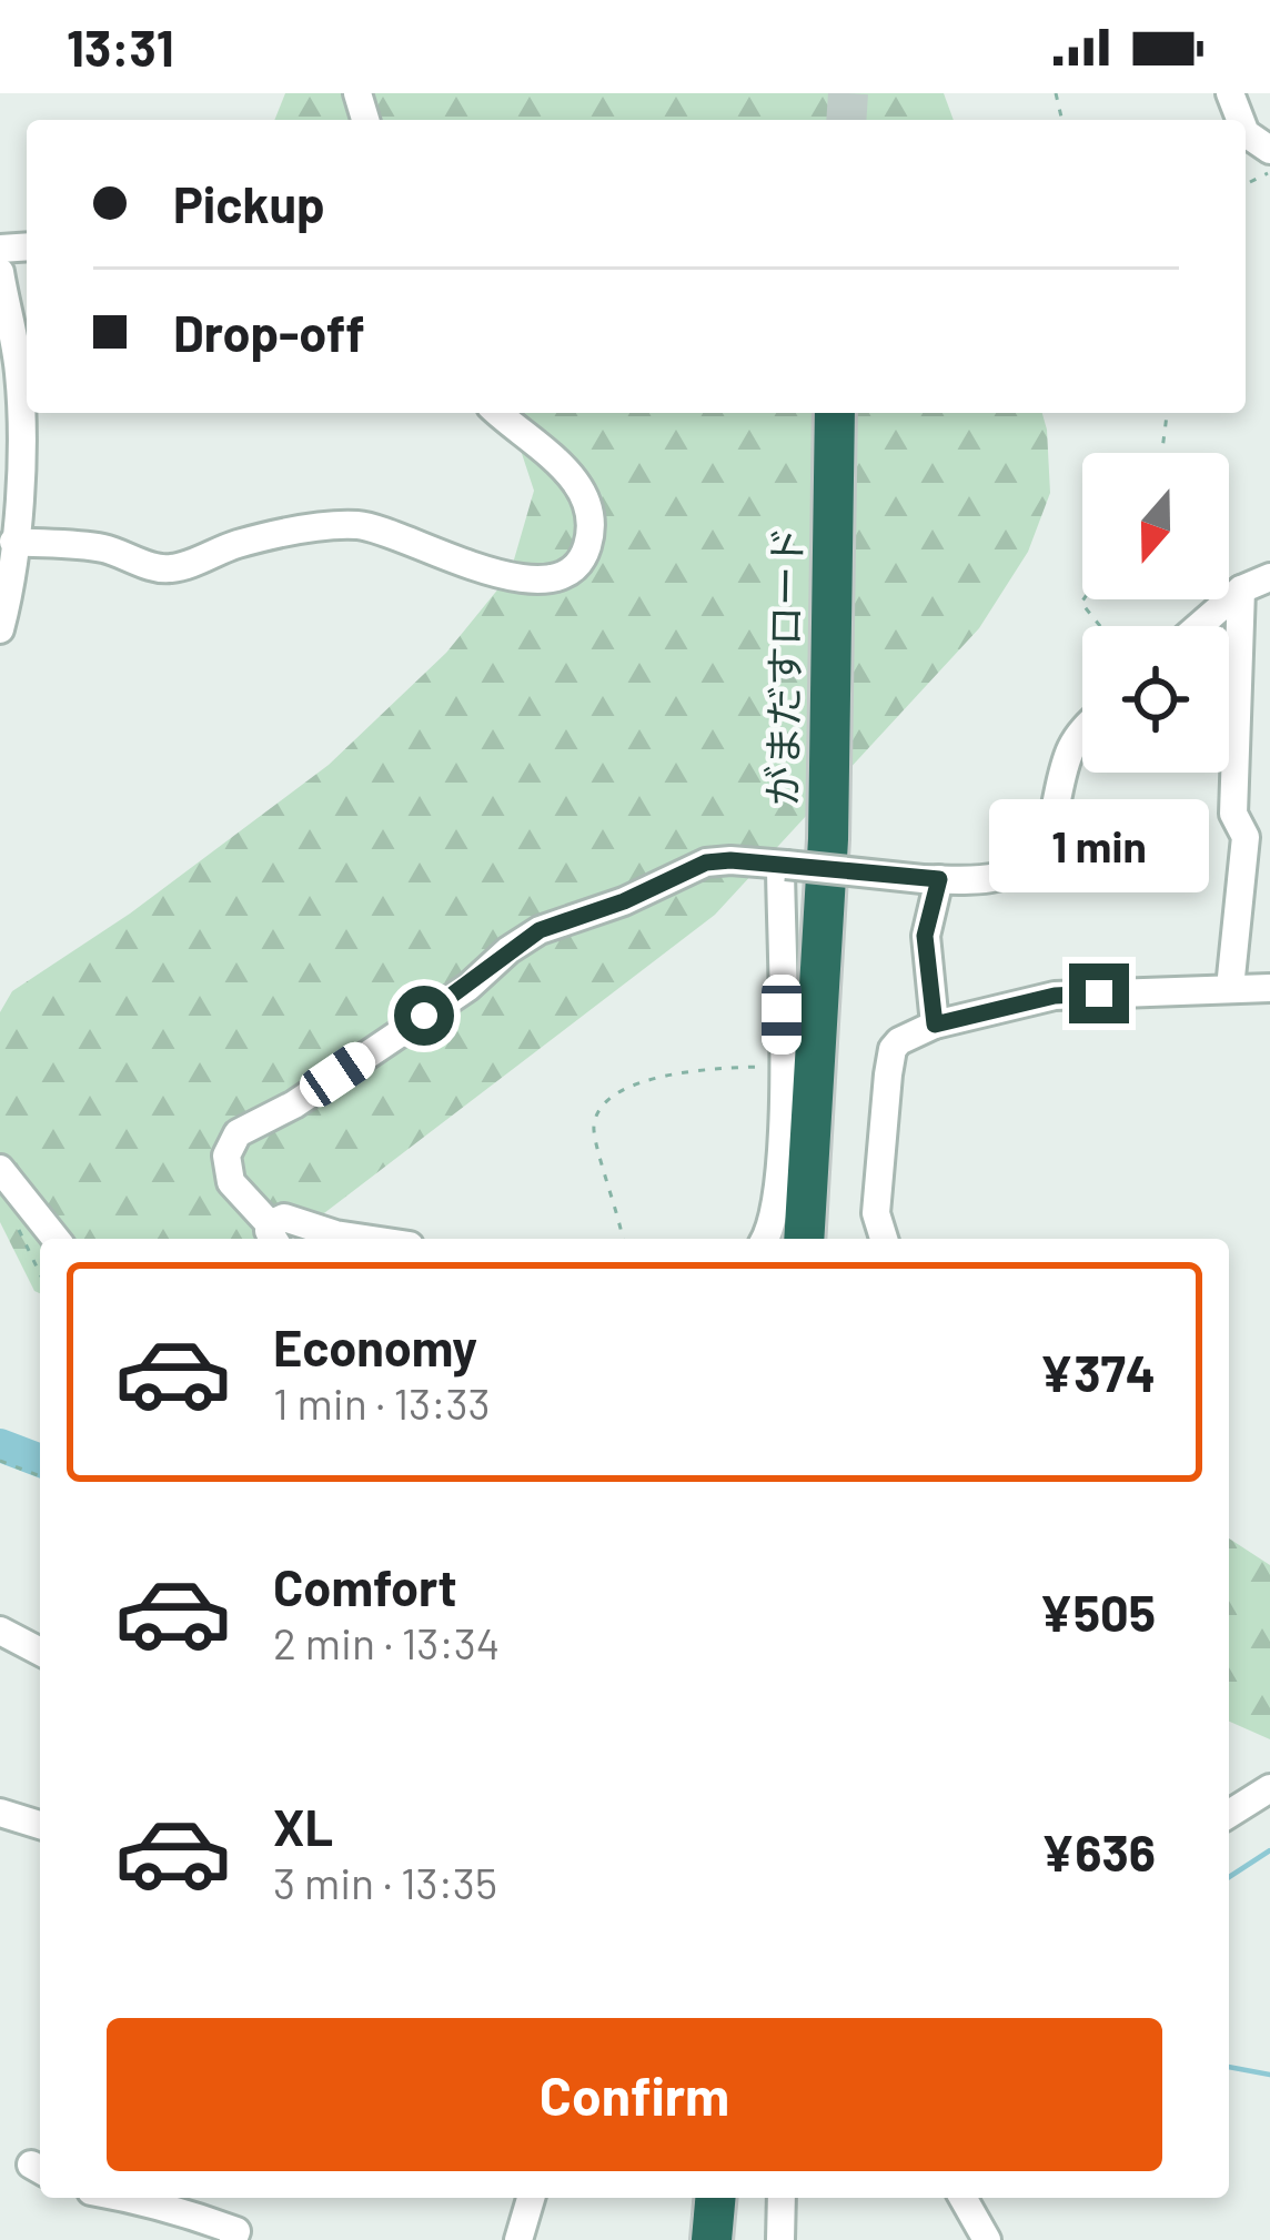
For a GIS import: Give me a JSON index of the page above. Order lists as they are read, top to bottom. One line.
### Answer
{"streets":{"highway":["がまだすロード"]},"north":"bottom","page":{"status":"13:31","banner":["Pickup","Drop-off"],"bubble":"1 min","list":[{"name":"Economy","note":"1 min · 13:33","value":"¥374"},{"name":"Comfort","note":"2 min · 13:34","value":"¥505"},{"name":"XL","note":"3 min · 13:35","value":"¥636"}],"buttons":"Confirm"}}
